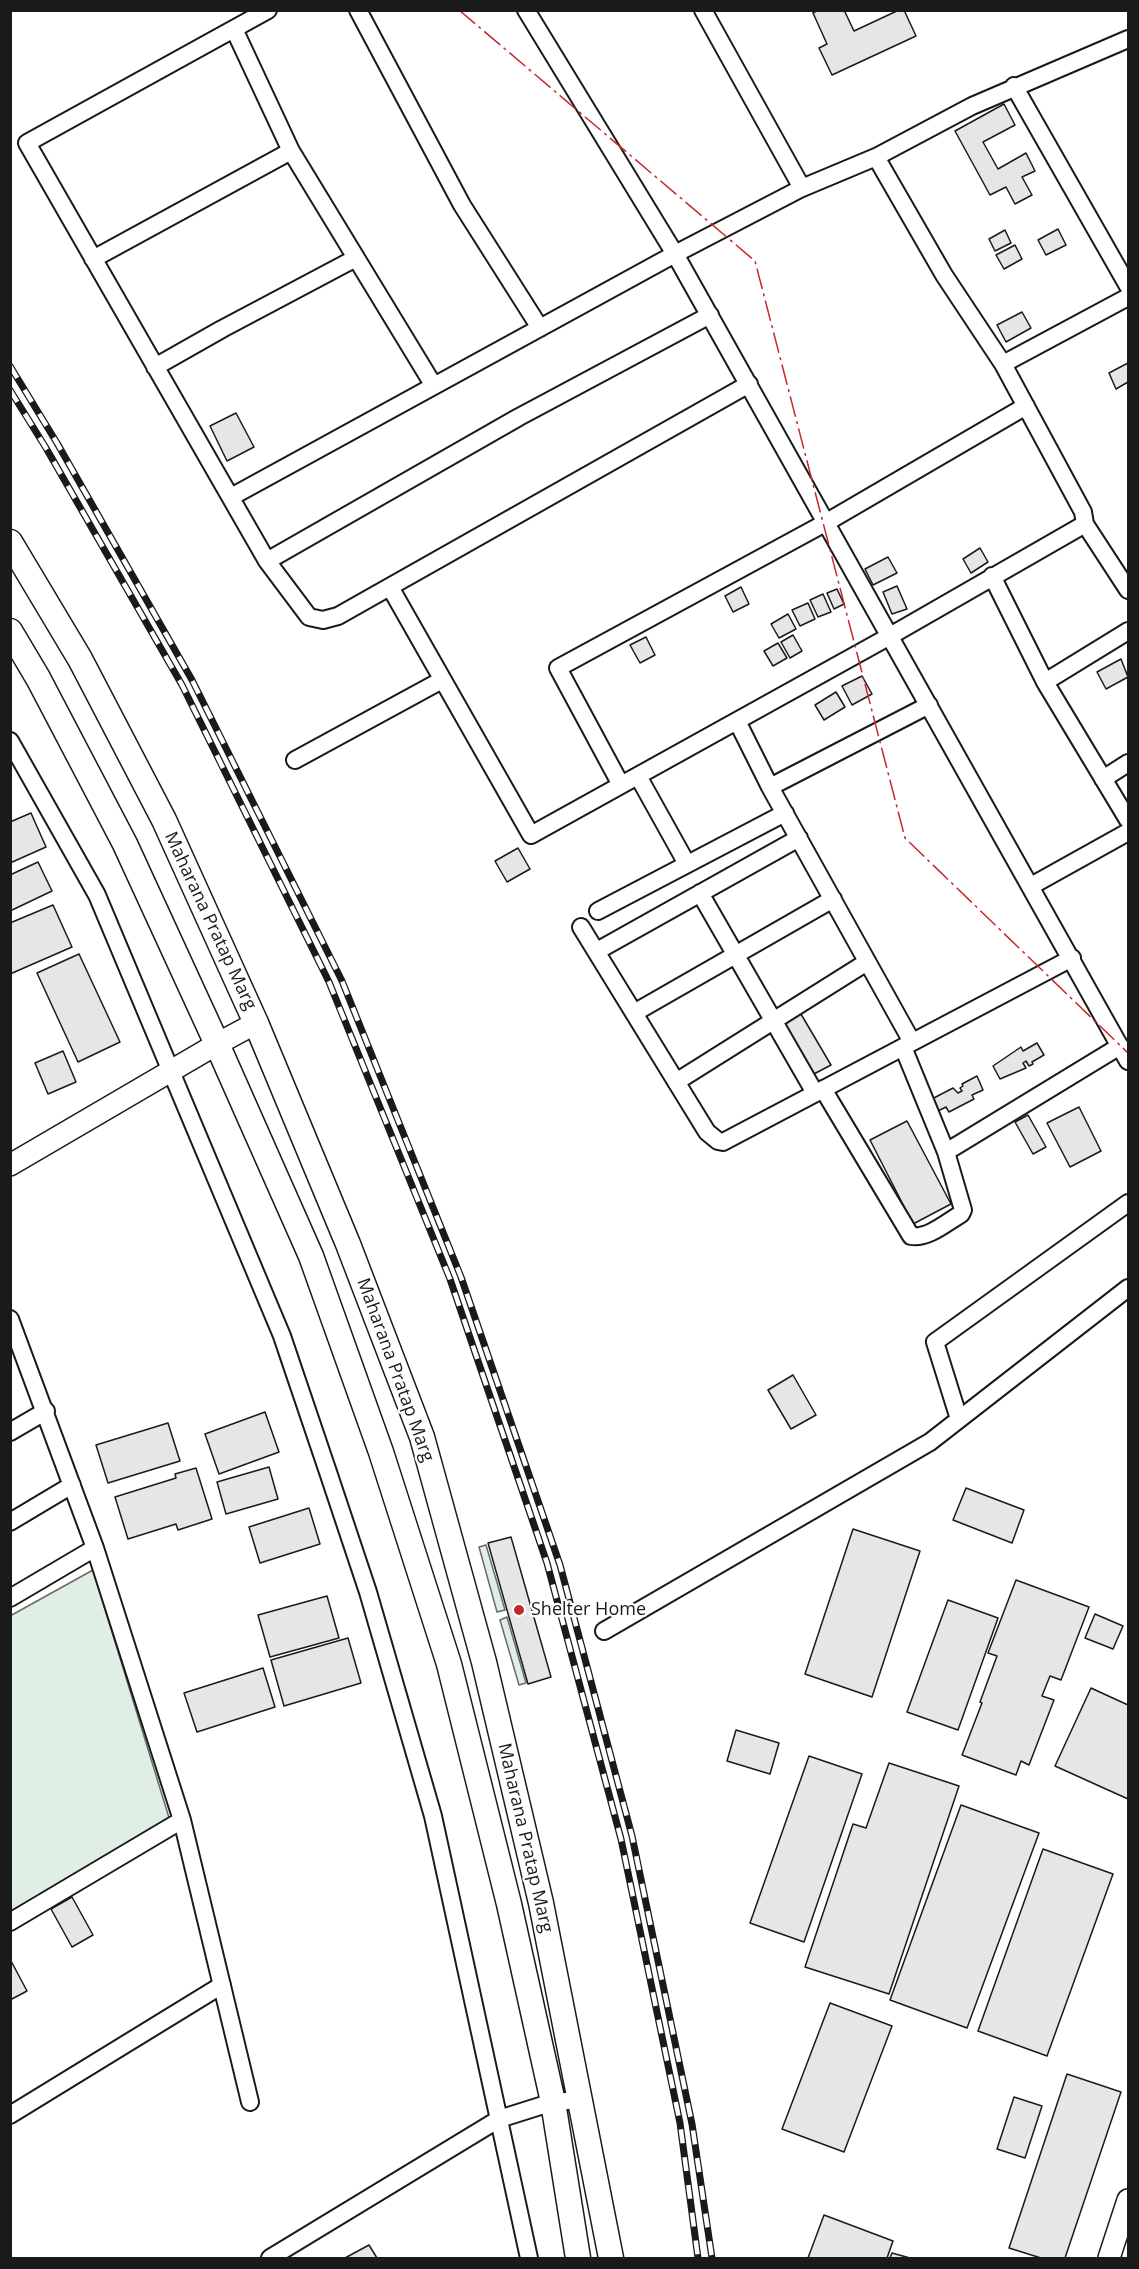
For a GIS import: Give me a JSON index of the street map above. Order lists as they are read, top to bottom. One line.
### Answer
{"streets":{"main road":["Maharana Pratap Marg"]},"places":["Shelter Home"]}
